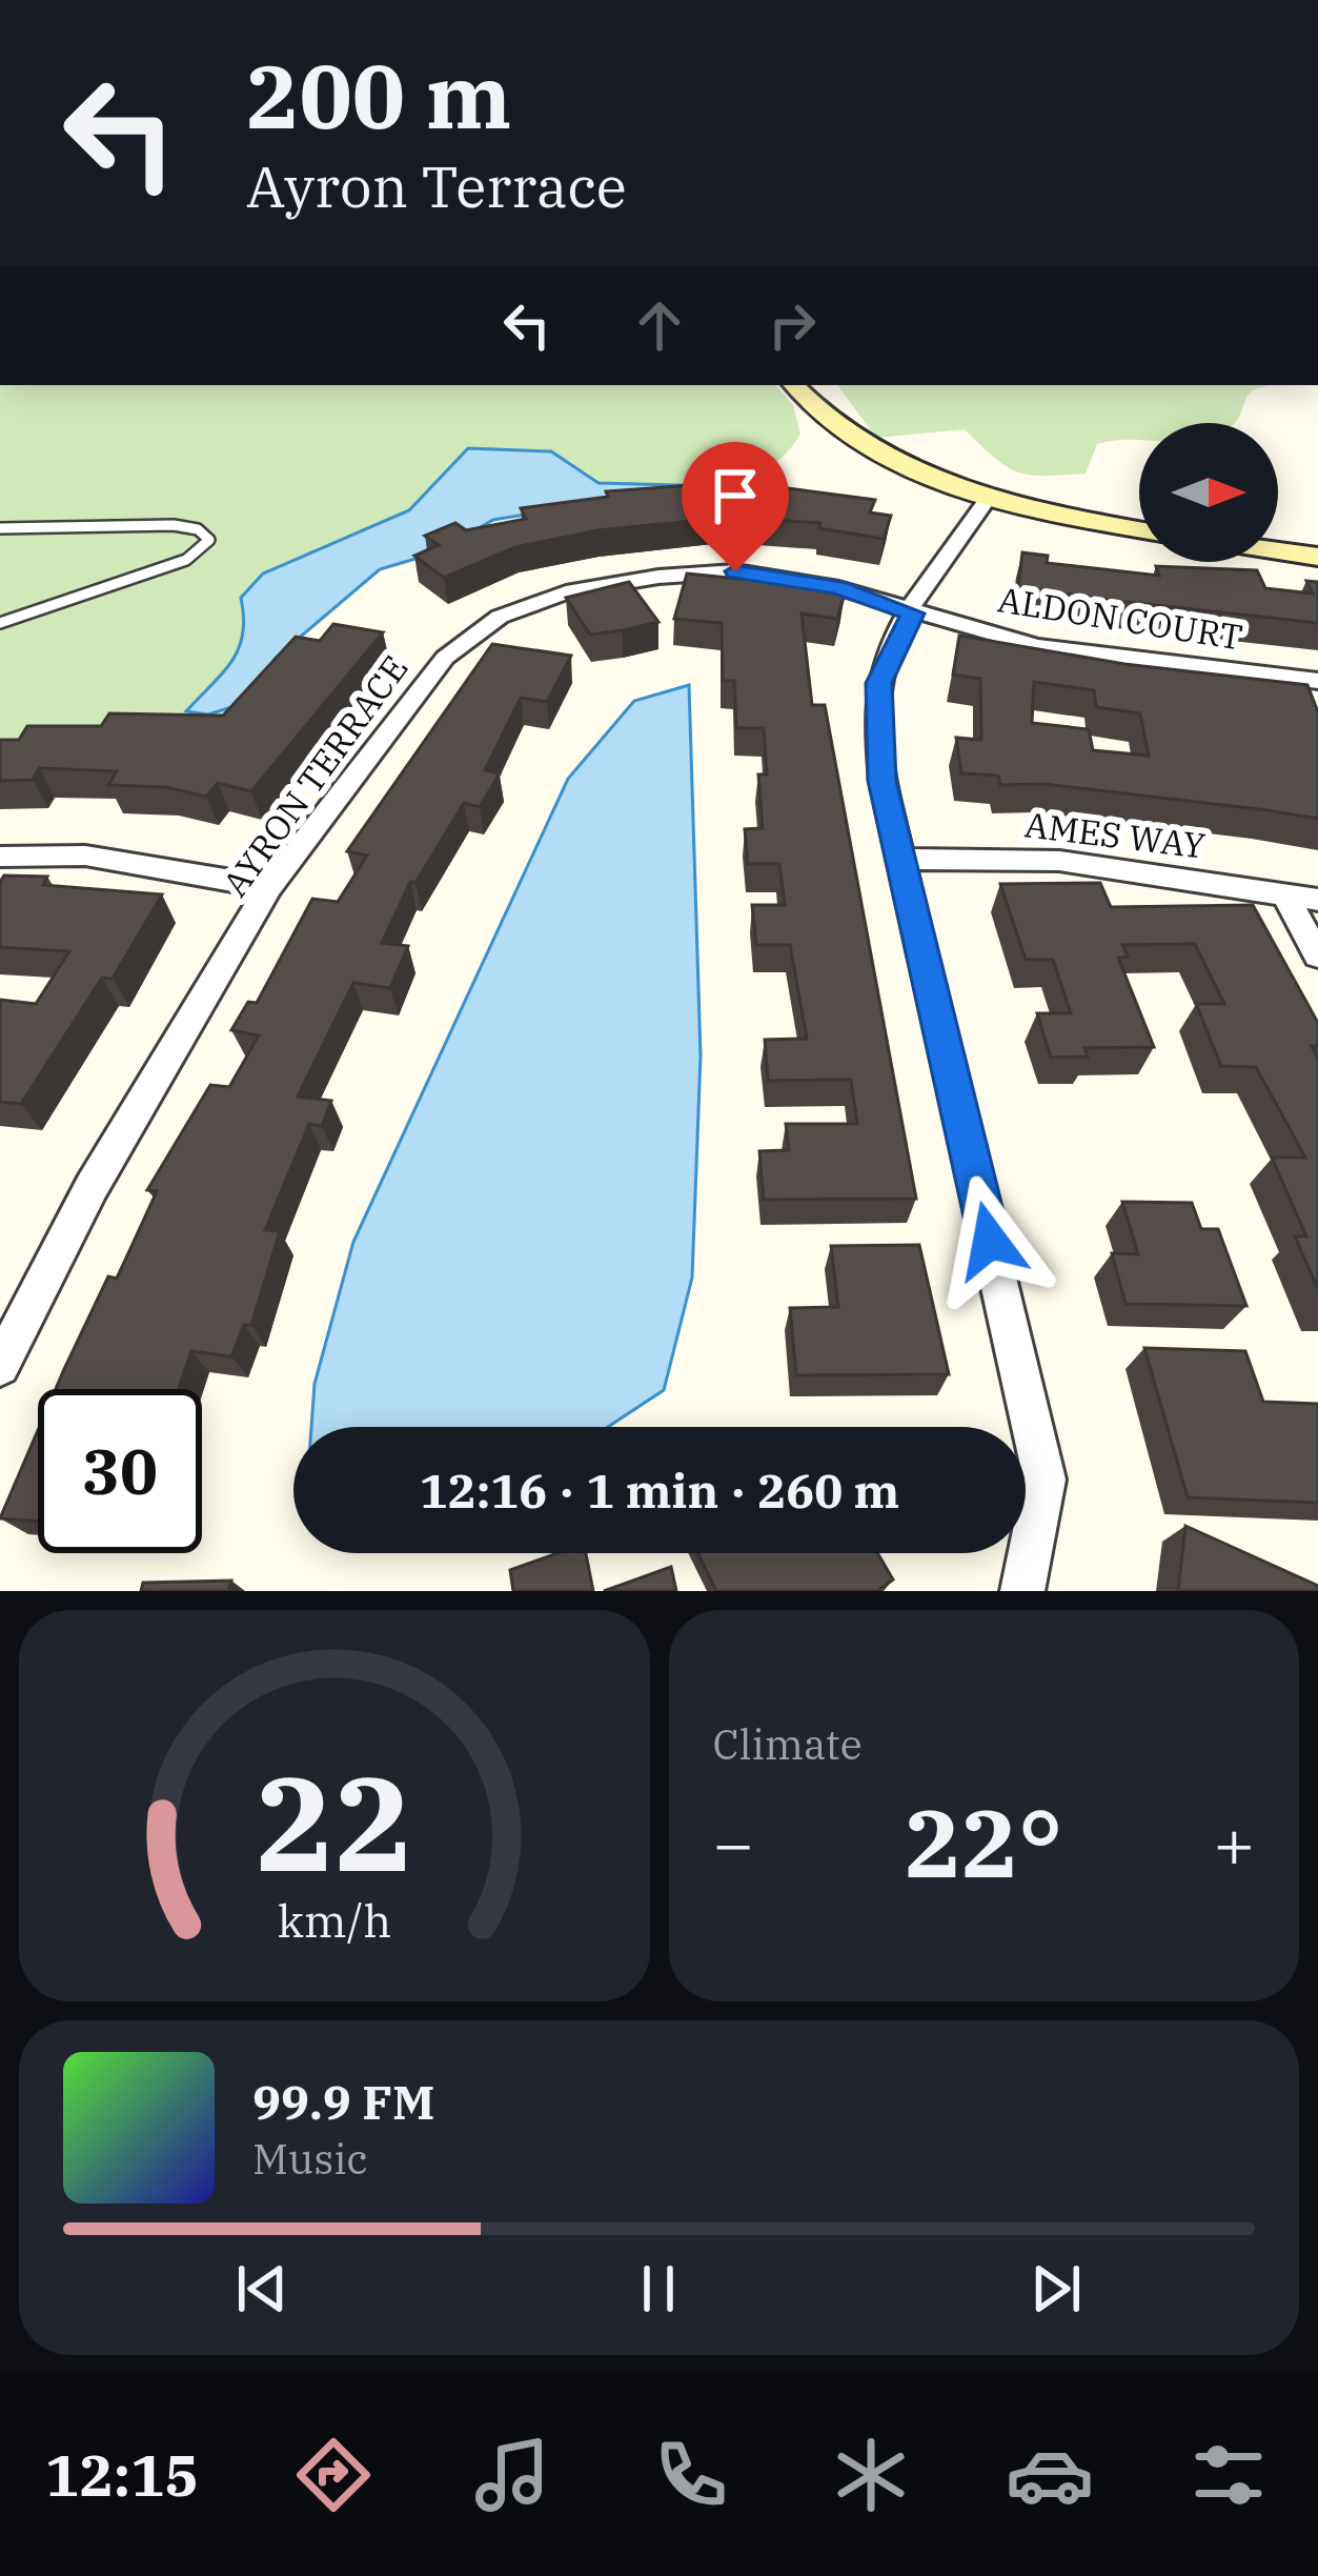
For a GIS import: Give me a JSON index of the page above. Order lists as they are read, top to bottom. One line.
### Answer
{"streets":{"street":["ALDON COURT","AYRON TERRACE","AMES WAY"]},"crossings":[["ALDON COURT","AYRON TERRACE"]],"north":"right","page":{"turn":["200 m","Ayron Terrace"],"limit":"30","trip":"12:16 · 1 min · 260 m","tile":"Climate","heat":["−","22°","+"],"song":["99.9 FM","Music"],"tabs":"12:15","gauge":["22","km/h"]}}
